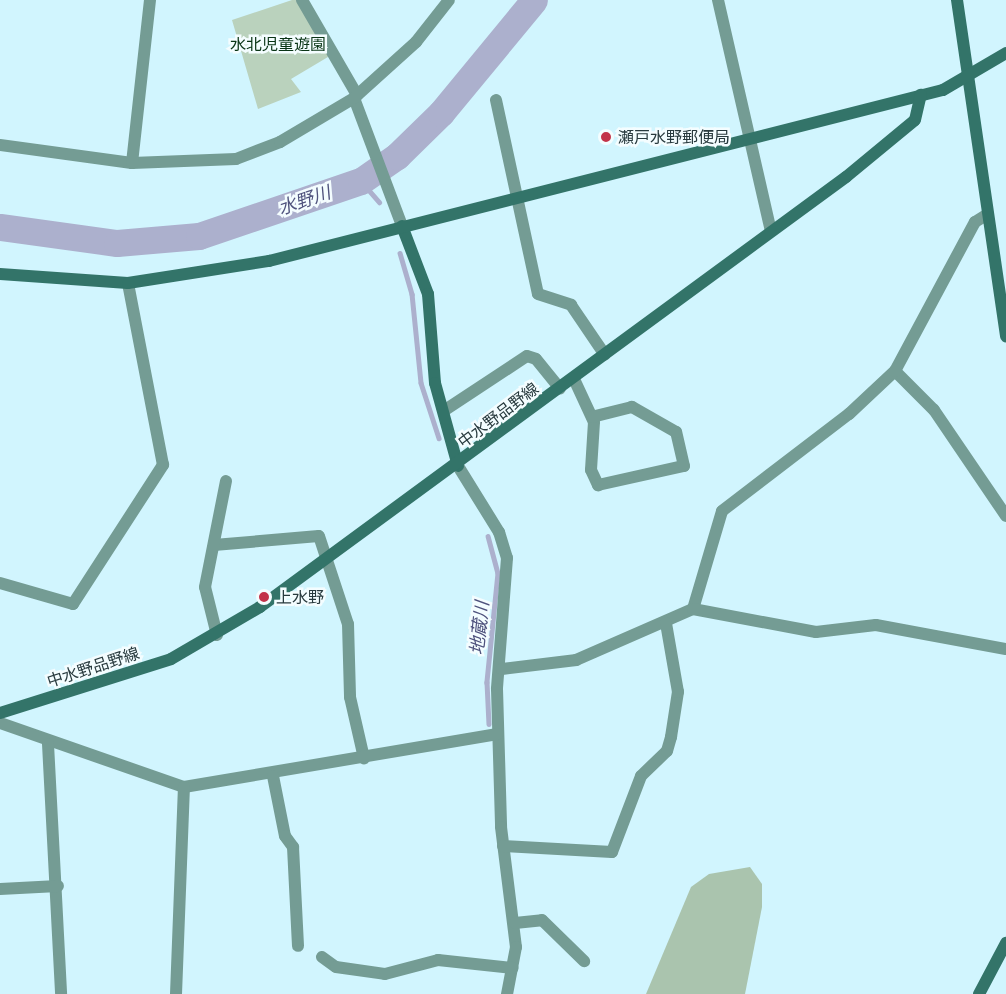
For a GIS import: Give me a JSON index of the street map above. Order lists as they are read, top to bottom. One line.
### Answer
{"streets":{"main road":["中水野品野線"]},"water":["水野川","地蔵川"],"parks":["水北児童遊園"],"places":["瀬戸水野郵便局","上水野"]}
